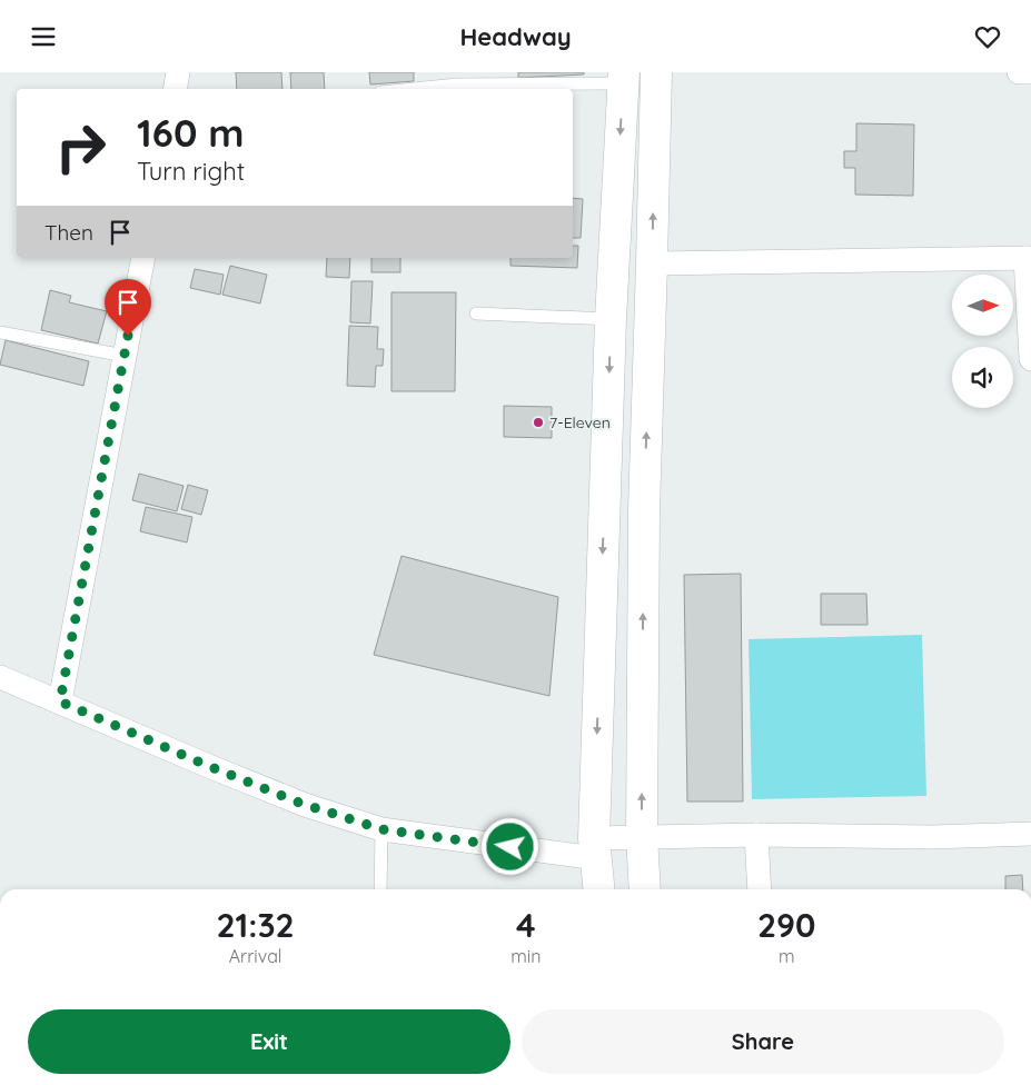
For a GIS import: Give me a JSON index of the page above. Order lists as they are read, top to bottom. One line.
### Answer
{"places":["7-Eleven"],"north":"right","page":{"header":"Headway","turn":["160 m","Turn right"],"then":"Then","eta":["21:32","Arrival","4","min","290","m"],"buttons":["Exit","Share"]}}
